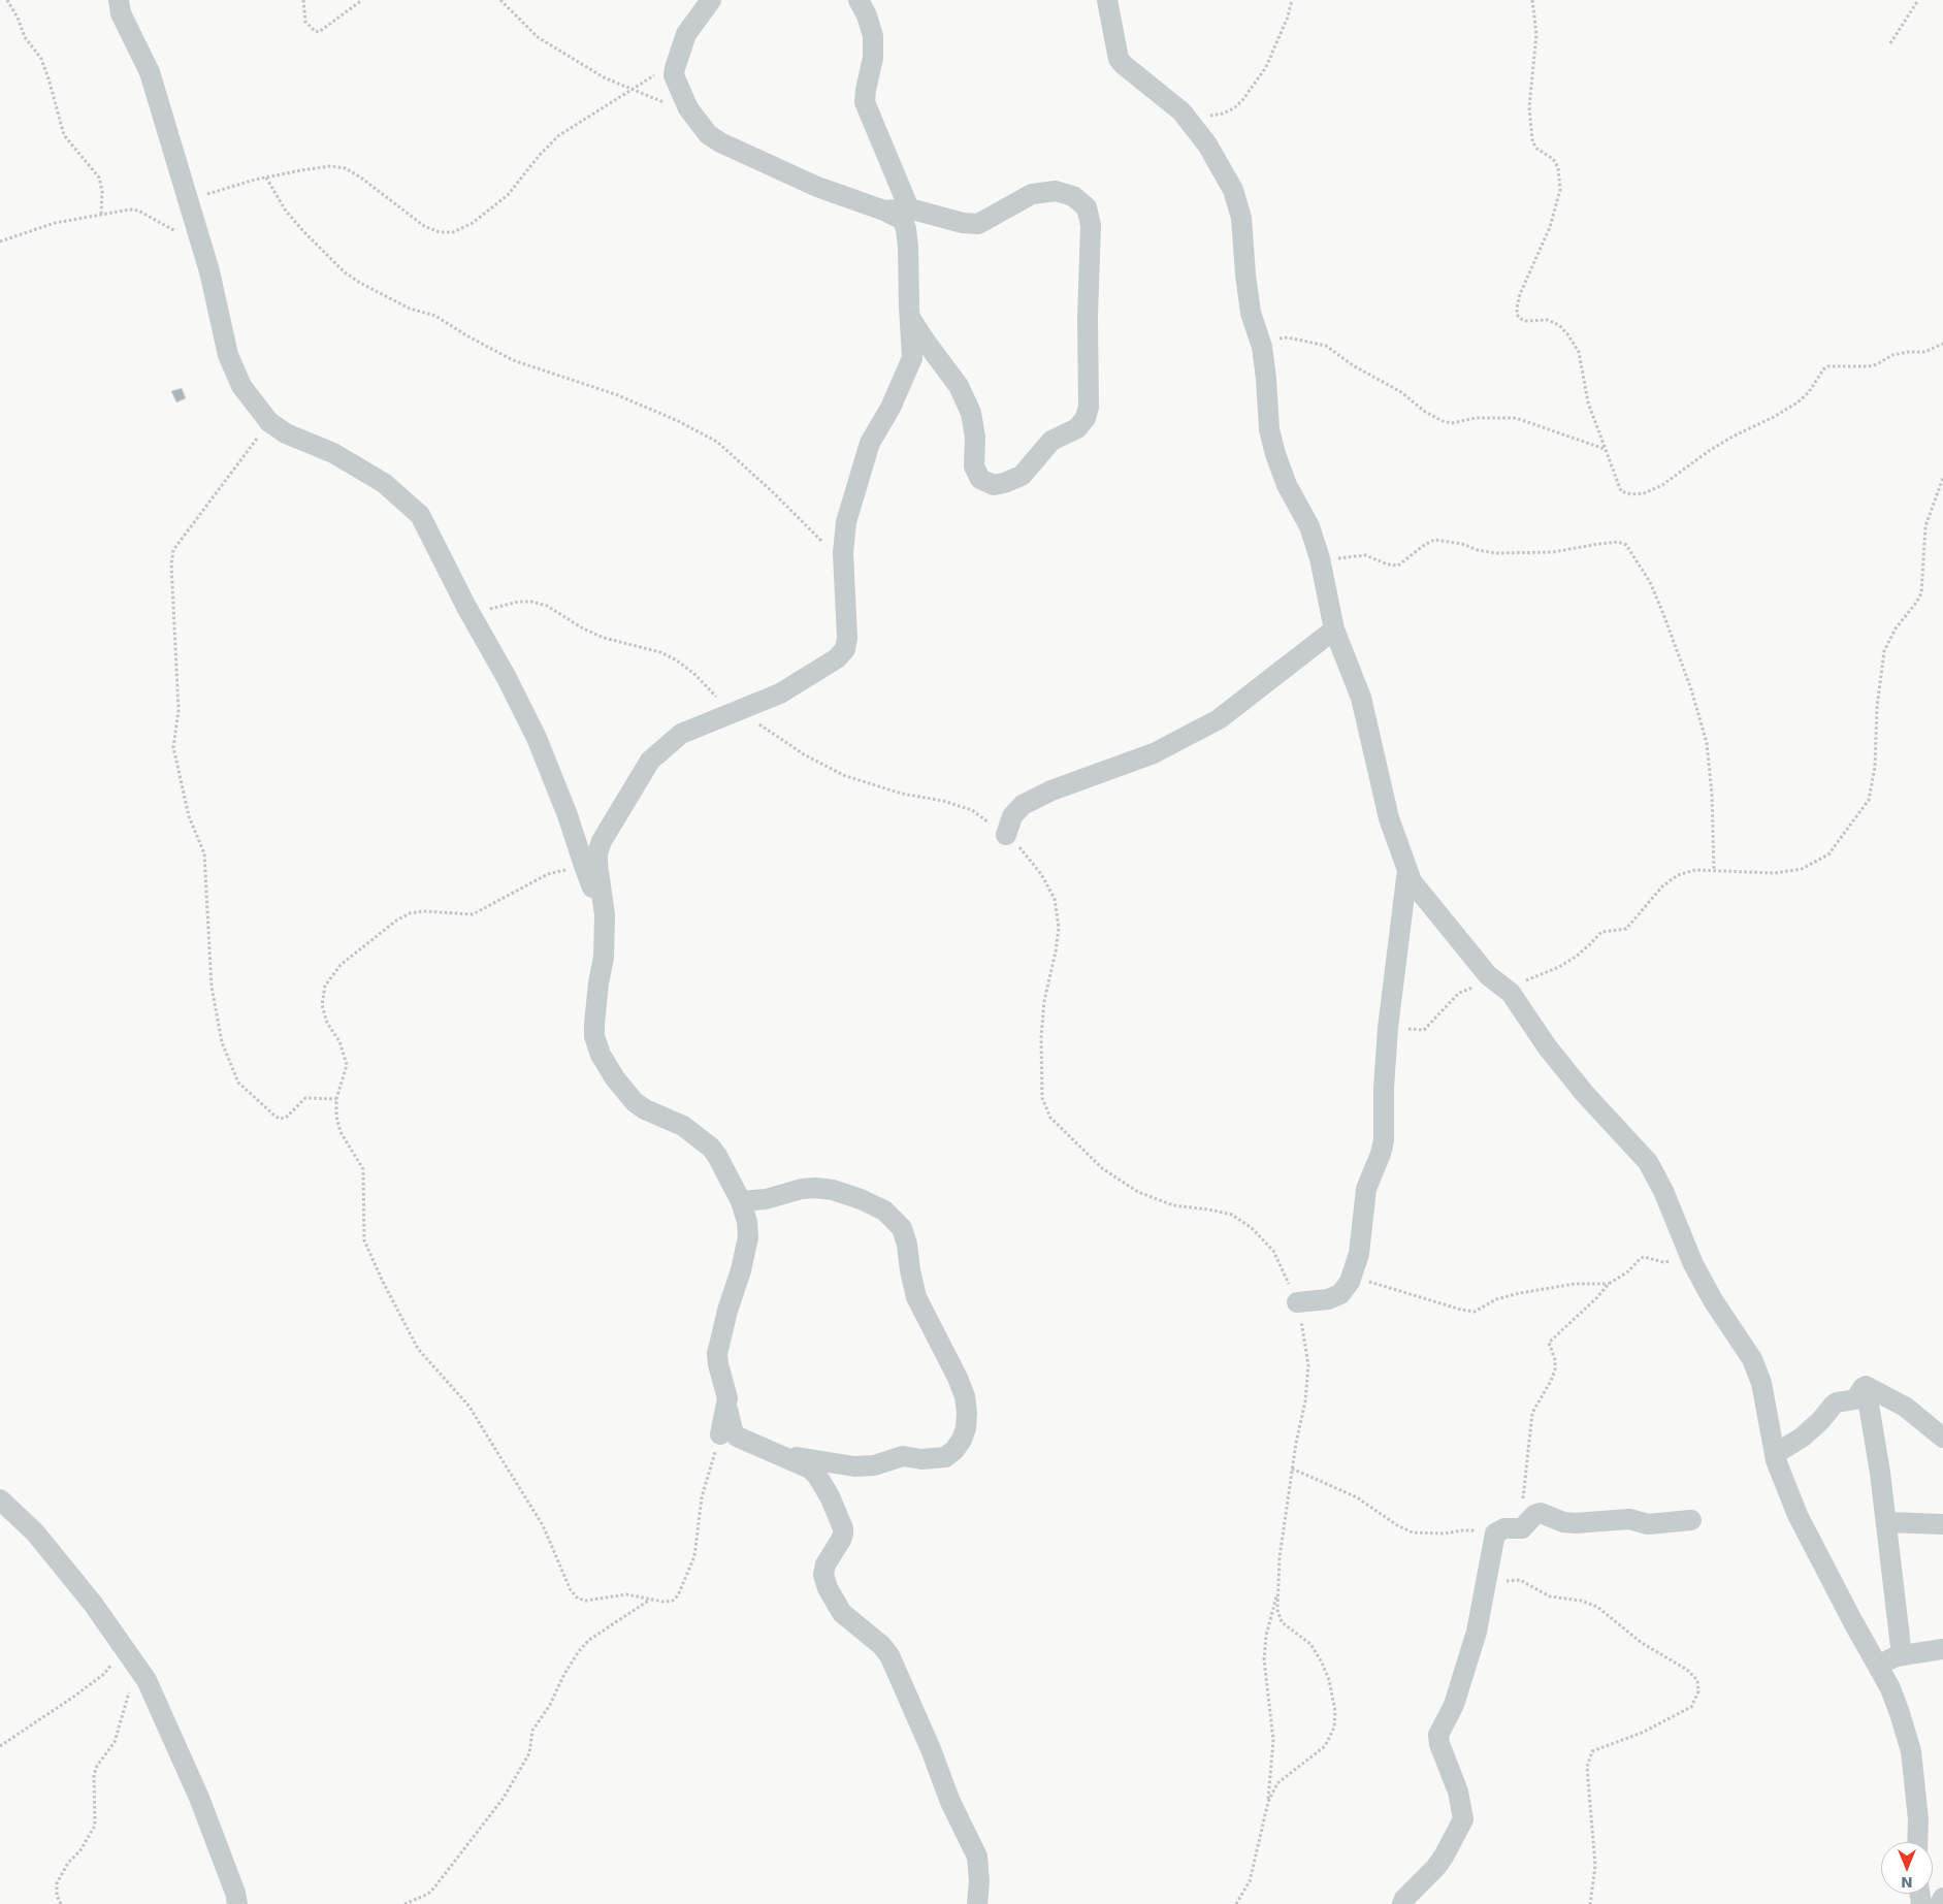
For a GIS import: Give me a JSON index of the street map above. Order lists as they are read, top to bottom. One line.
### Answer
{"north":"bottom"}
